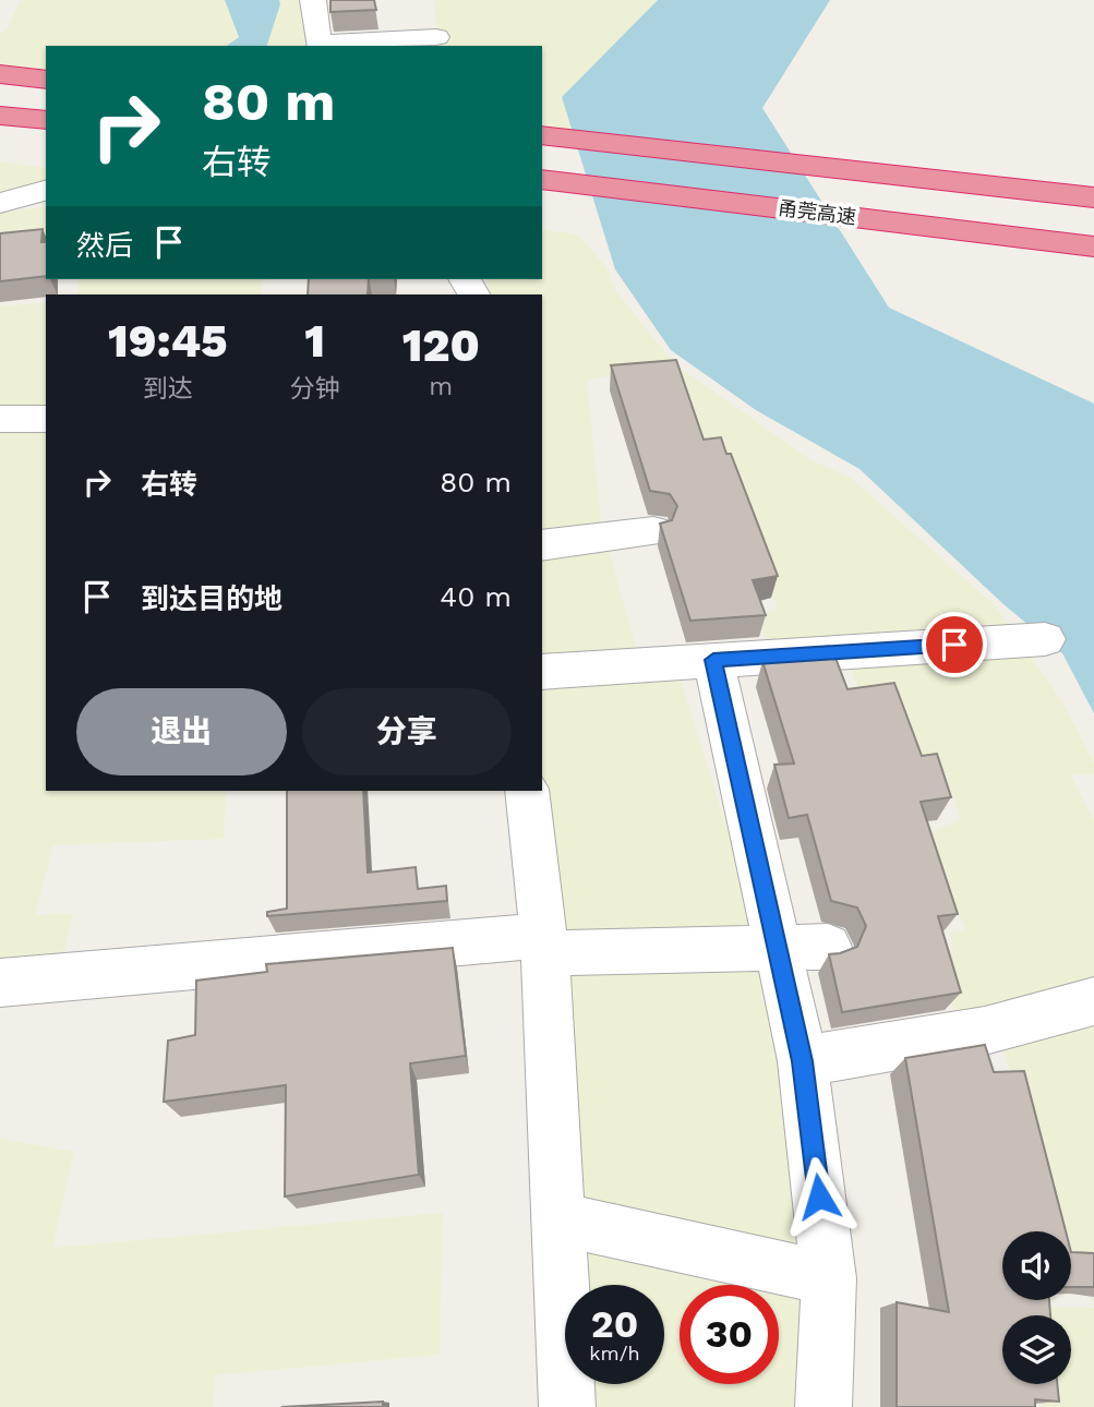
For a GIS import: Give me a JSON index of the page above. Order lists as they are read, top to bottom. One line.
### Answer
{"streets":{"highway":["甬莞高速"]},"page":{"turn":["80 m","右转"],"then":"然后","eta":["19:45","到达","1","分钟","120","m"],"list":[{"name":"右转","value":"80 m"},{"name":"到达目的地","value":"40 m"}],"buttons":["退出","分享"],"speed":"20 km/h","limit":"30"}}
